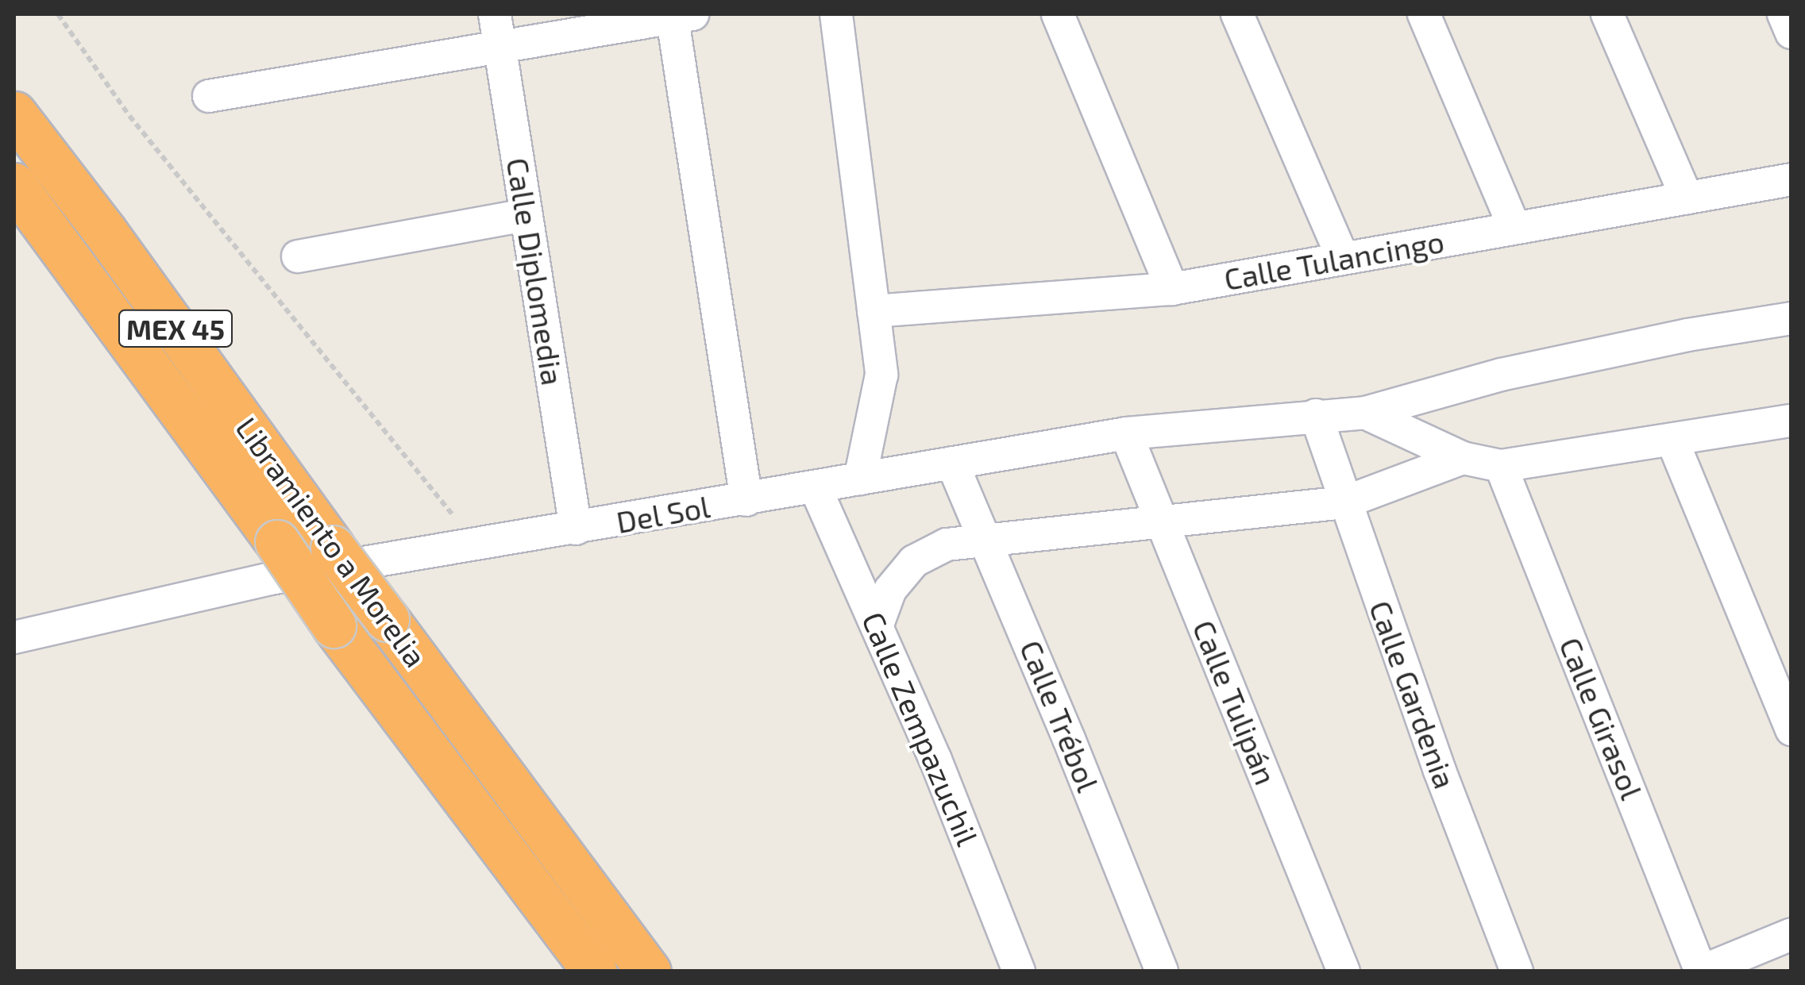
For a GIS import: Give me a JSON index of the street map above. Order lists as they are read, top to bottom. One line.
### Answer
{"streets":{"highway":["MEX 45","Libramiento a Morelia"],"street":["Calle Tulancingo","Calle Diplomedia","Del Sol","Calle Gardenia","Calle Tulipán","Calle Trébol","Calle Girasol","Calle Zempazuchil"]},"crossings":[["Calle Diplomedia","Del Sol"],["Del Sol","Calle Gardenia"],["Del Sol","Calle Tulipán"],["Del Sol","Calle Trébol"],["Del Sol","Calle Zempazuchil"]]}
